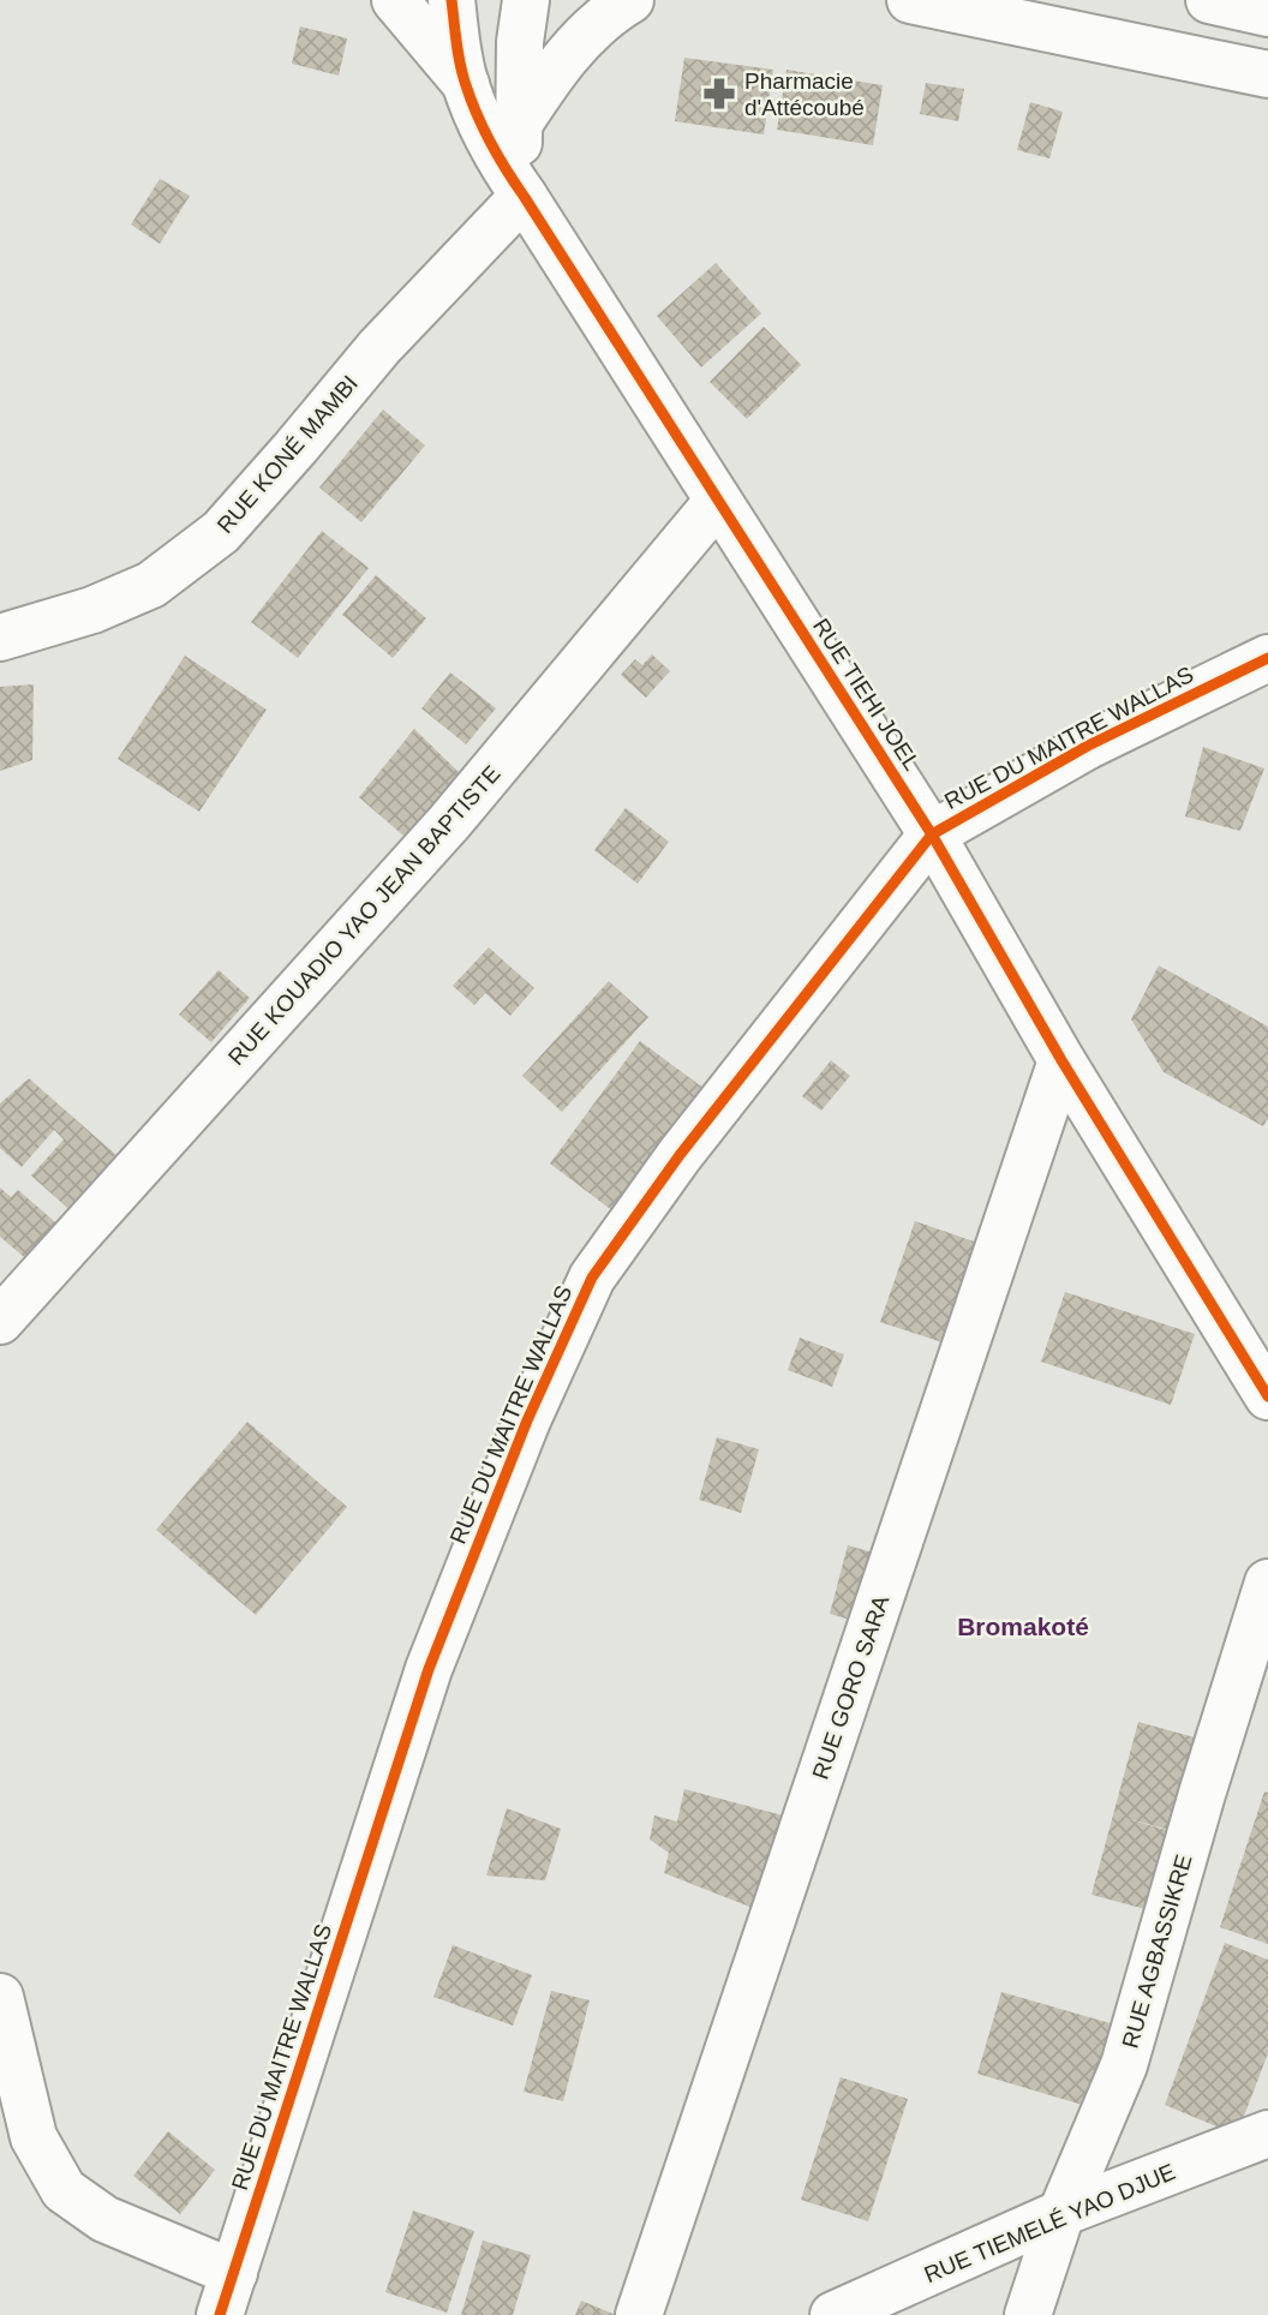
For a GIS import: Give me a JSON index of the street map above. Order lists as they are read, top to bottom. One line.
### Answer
{"streets":{"street":["RUE KONÉ MAMBI","RUE TIEHI JOEL","RUE DU MAITRE WALLAS","RUE KOUADIO YAO JEAN BAPTISTE","RUE GORO SARA","RUE AGBASSIKRE","RUE TIEMELÉ YAO DJUE"]},"crossings":[["RUE KONÉ MAMBI","RUE TIEHI JOEL"],["RUE TIEHI JOEL","RUE DU MAITRE WALLAS"],["RUE TIEHI JOEL","RUE KOUADIO YAO JEAN BAPTISTE"],["RUE TIEHI JOEL","RUE GORO SARA"],["RUE AGBASSIKRE","RUE TIEMELÉ YAO DJUE"]],"districts":["Bromakoté"],"places":{"pharmacy":["Pharmacie d'Attécoubé"]}}
